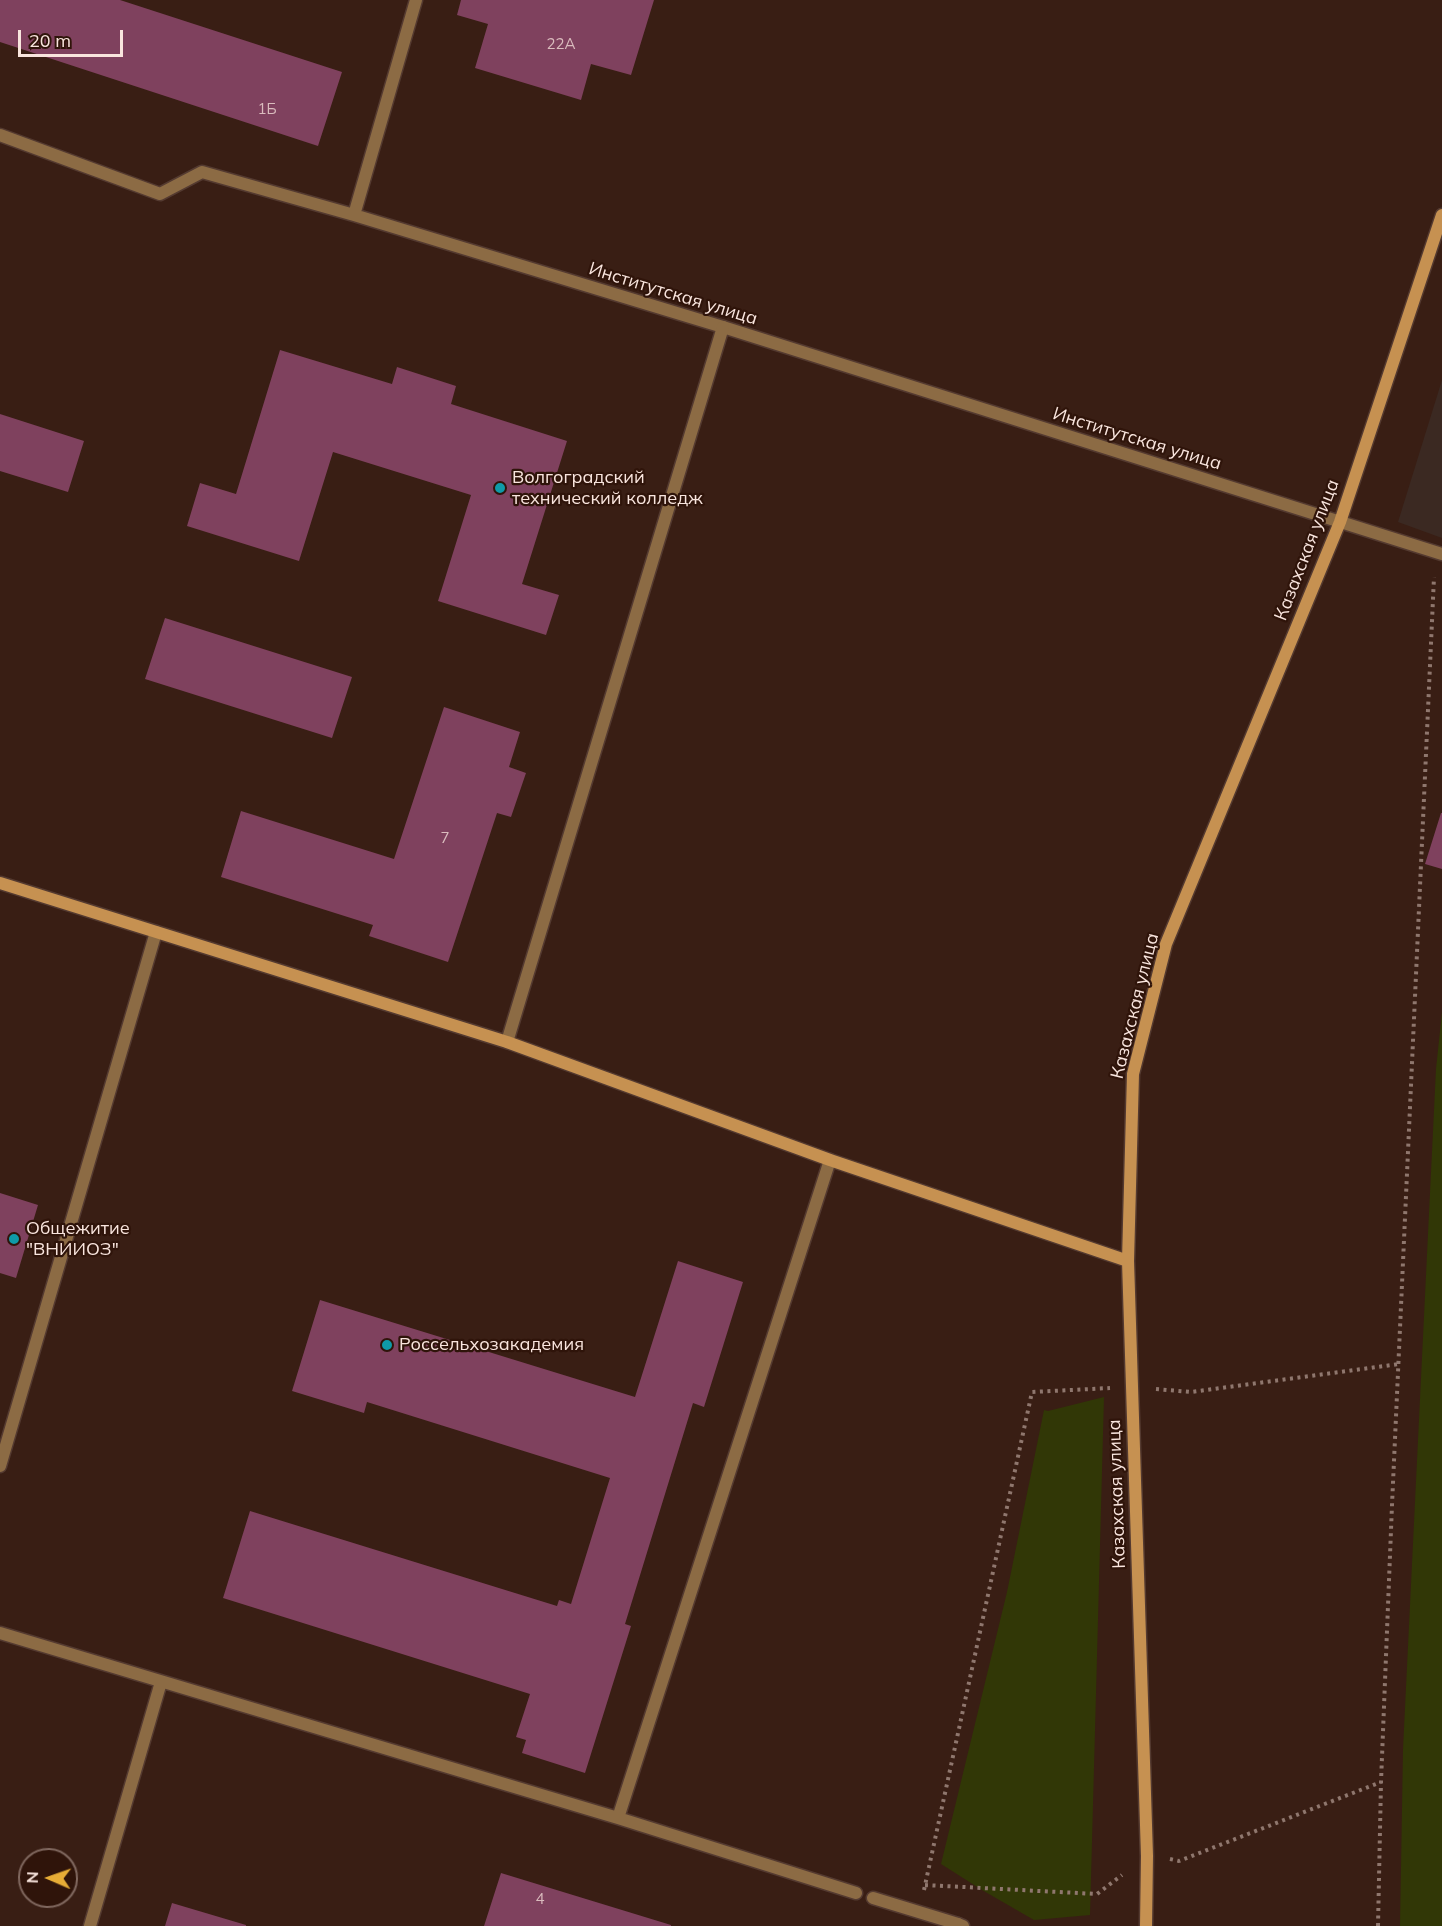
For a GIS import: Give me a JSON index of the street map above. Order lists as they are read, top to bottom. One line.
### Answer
{"streets":{"main road":["Казахская улица"],"street":["Институтская улица"]},"crossings":[["Институтская улица","Казахская улица"]],"places":["Волгоградский технический колледж","Общежитие \"ВНИИОЗ\"","Россельхозакадемия"],"house_numbers":["22А","1Б","7","4"],"scale_bar":"20 m","north":"left"}
